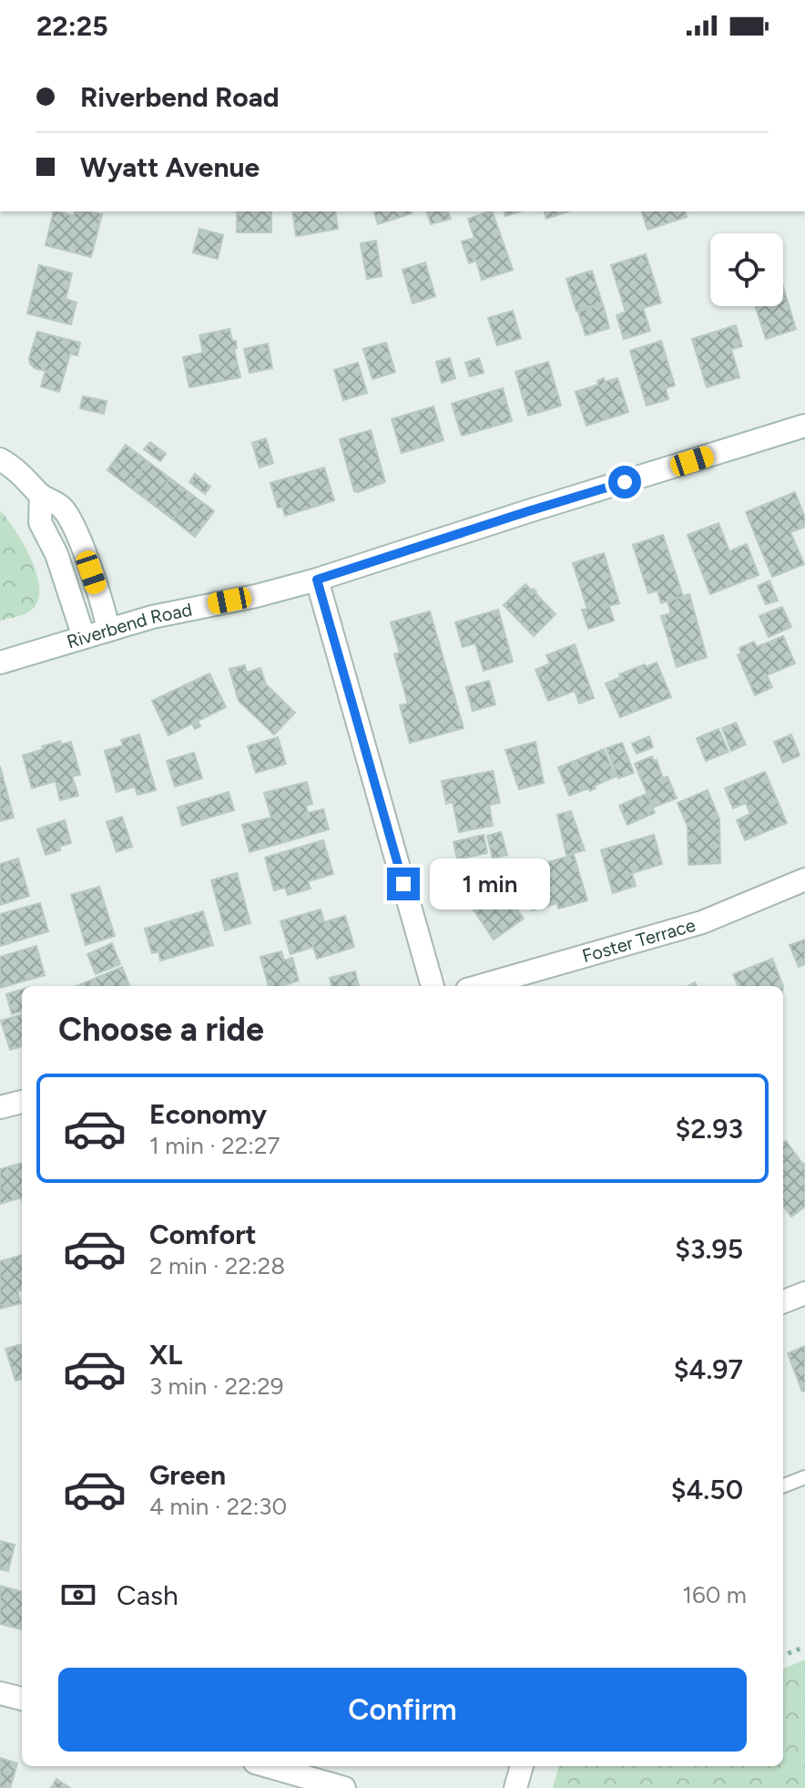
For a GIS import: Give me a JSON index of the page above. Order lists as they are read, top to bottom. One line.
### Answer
{"streets":{"main road":["Riverbend Road","Foster Terrace"]},"page":{"status":"22:25","banner":["Riverbend Road","Wyatt Avenue"],"bubble":"1 min","heading":"Choose a ride","list":[{"name":"Economy","note":"1 min · 22:27","value":"$2.93"},{"name":"Comfort","note":"2 min · 22:28","value":"$3.95"},{"name":"XL","note":"3 min · 22:29","value":"$4.97"},{"name":"Green","note":"4 min · 22:30","value":"$4.50"}],"pay":["Cash","160 m"],"buttons":"Confirm"}}
